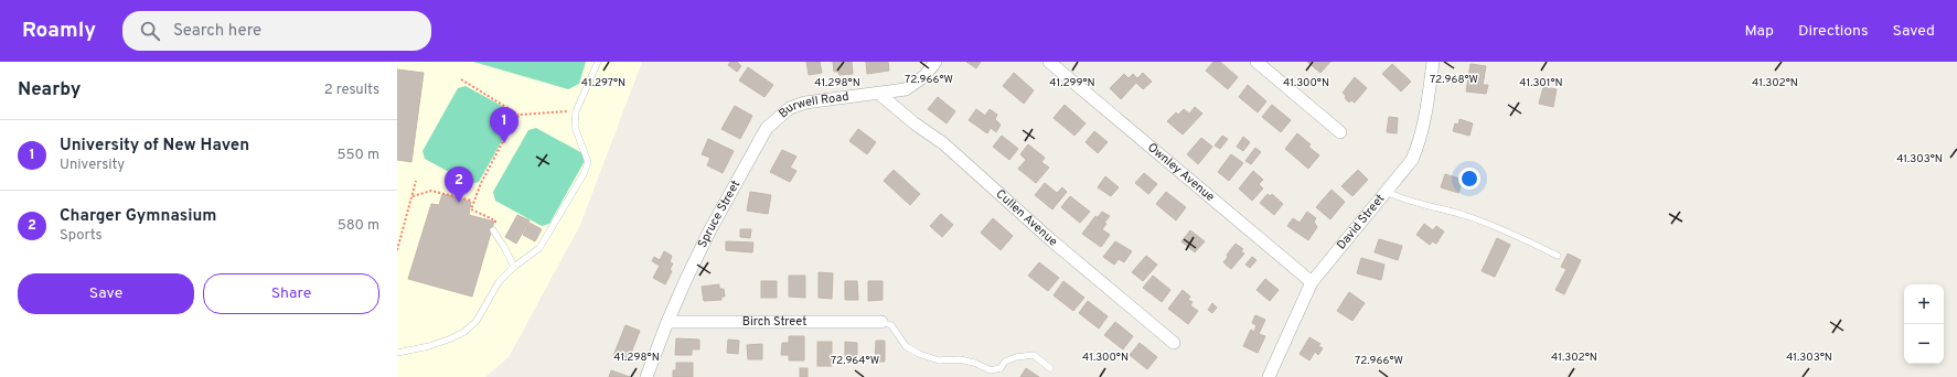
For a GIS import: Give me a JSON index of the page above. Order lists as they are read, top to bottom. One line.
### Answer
{"streets":{"street":["Burwell Road","Ownley Avenue","Spruce Street","Cullen Avenue","David Street","Birch Street"]},"crossings":[["Burwell Road","Spruce Street"],["Burwell Road","Cullen Avenue"],["Ownley Avenue","David Street"],["Spruce Street","Birch Street"]],"page":{"header":"Roamly","search":"Search here","nav":["Map","Directions","Saved"],"heading":["Nearby","2 results"],"pins":["1","2"],"list":[{"mark":"1","name":"University of New Haven","note":"University","value":"550 m"},{"mark":"2","name":"Charger Gymnasium","note":"Sports","value":"580 m"}],"buttons":["Save","Share"],"map_buttons":["+","−"]},"coordinates":["72.966°W","72.968°W","41.297°N","41.298°N","41.299°N","41.300°N","41.301°N","41.302°N","41.303°N","72.964°W"]}
